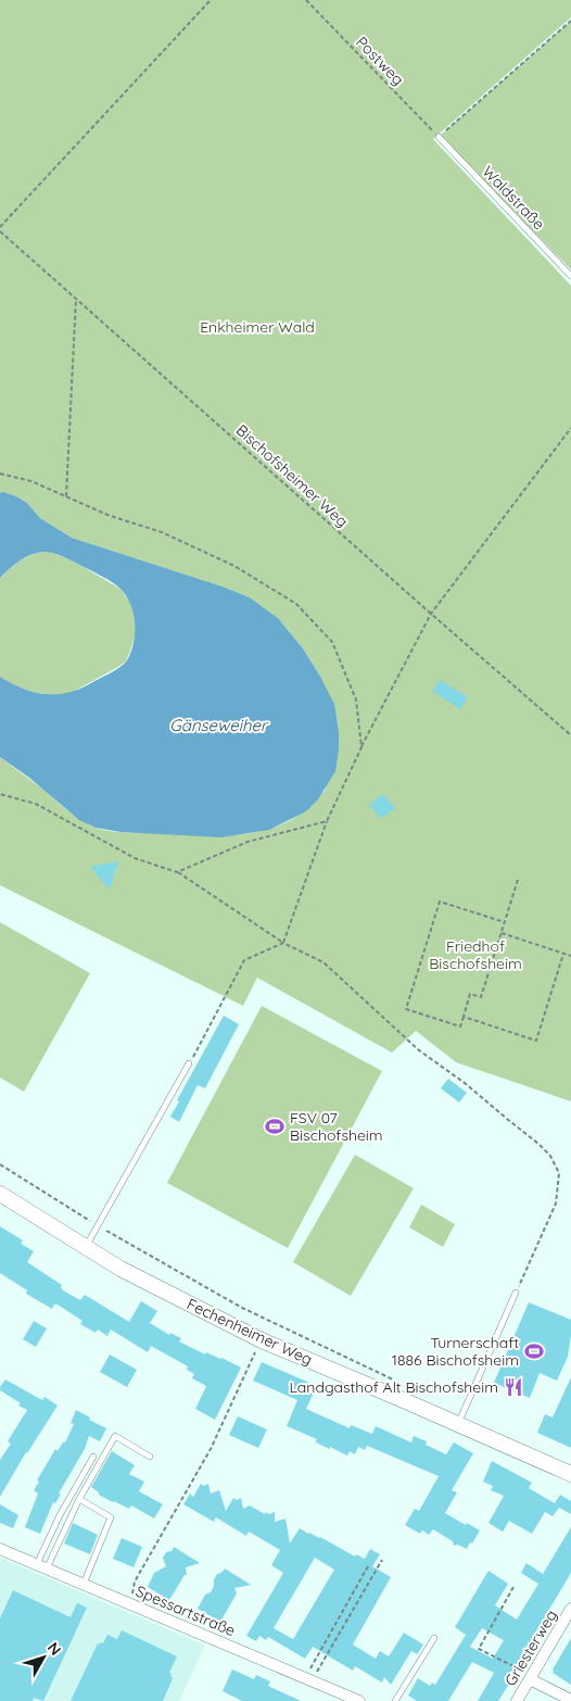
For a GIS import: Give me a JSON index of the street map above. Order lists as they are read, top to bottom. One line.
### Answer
{"streets":{"street":["Fechenheimer Weg","Spessartstraße","Griesterweg"],"lane":["Waldstraße"],"path":["Postweg","Bischofsheimer Weg"]},"crossings":[["Postweg","Waldstraße"]],"water":["Gänseweiher"],"parks":["Enkheimer Wald","Friedhof Bischofsheim"],"places":{"sports":["FSV 07 Bischofsheim","Turnerschaft 1886 Bischofsheim"],"restaurant":["Landgasthof Alt Bischofsheim"]},"north":"top right"}
